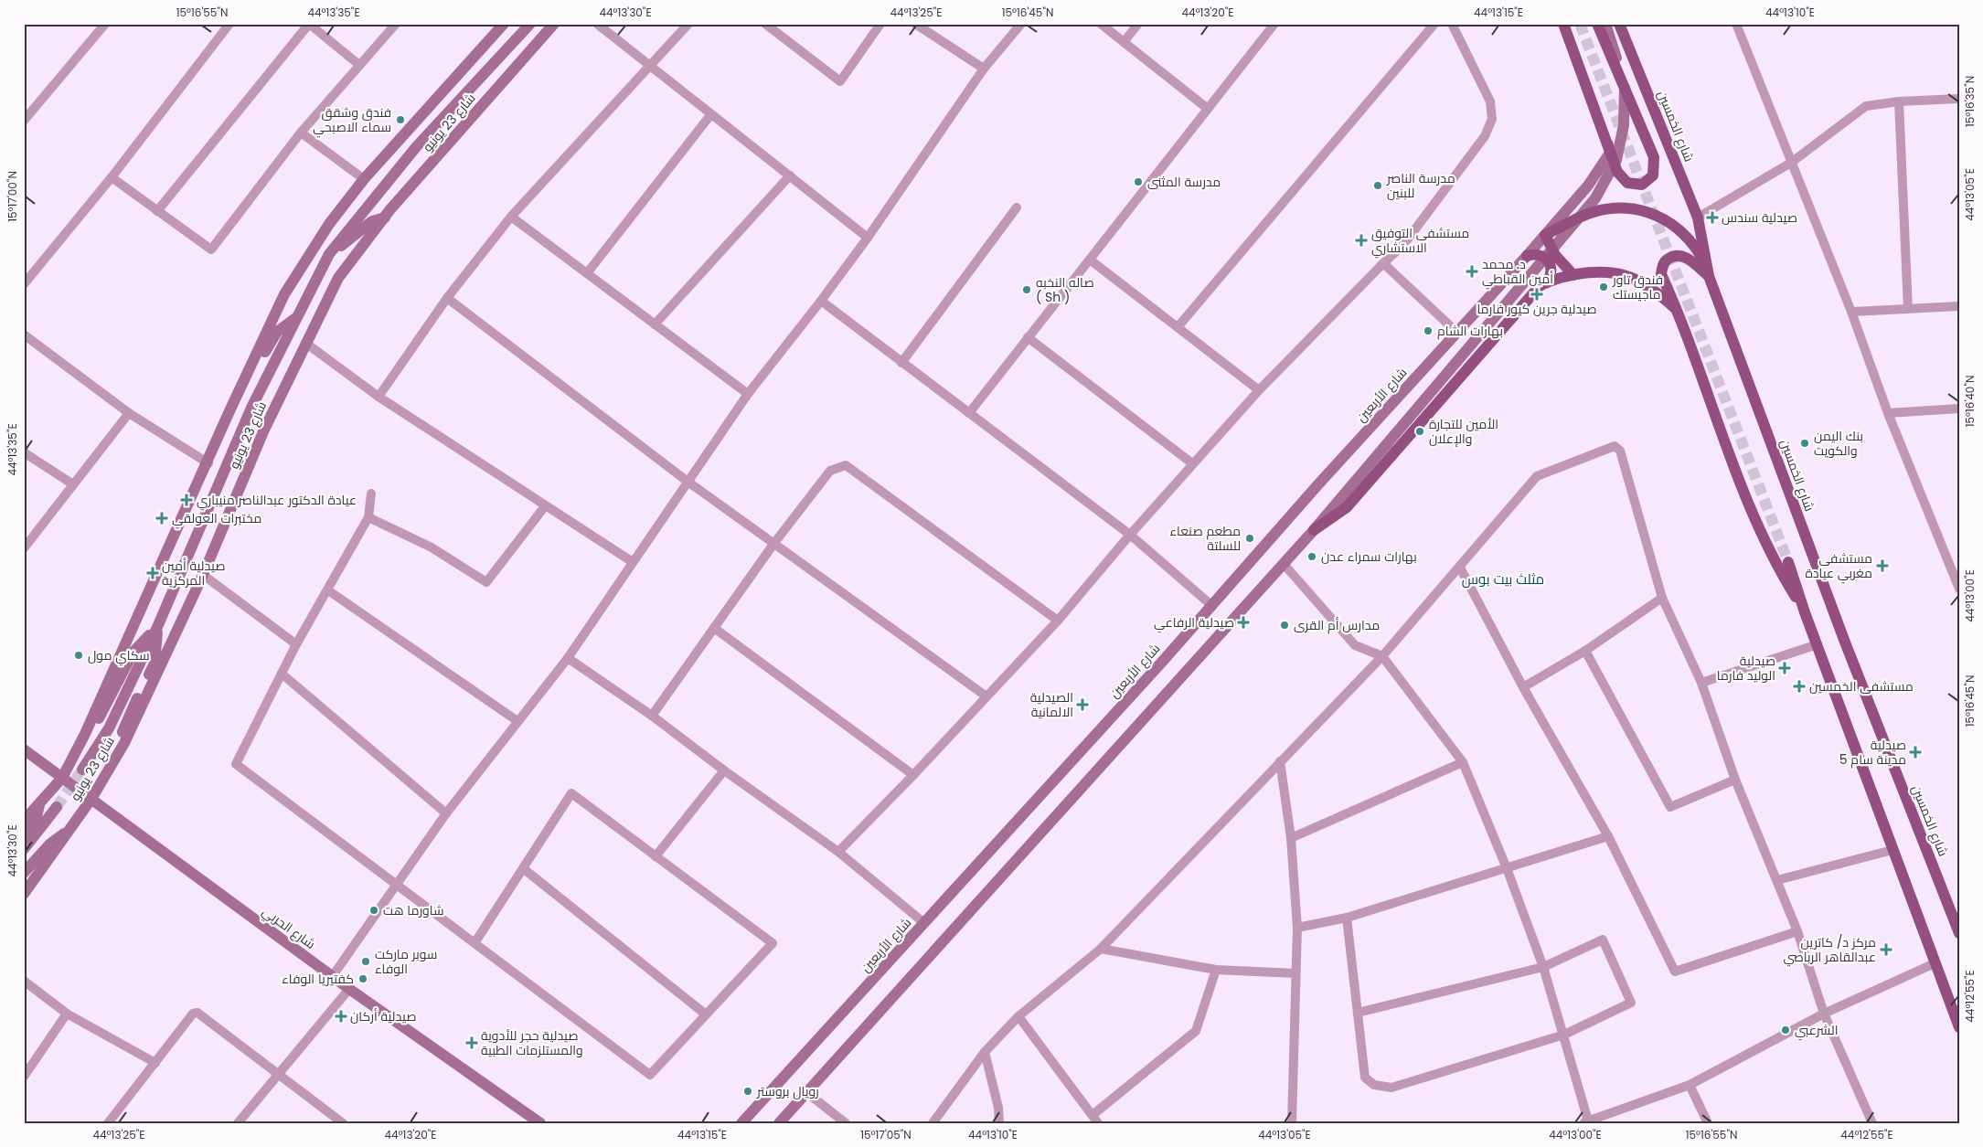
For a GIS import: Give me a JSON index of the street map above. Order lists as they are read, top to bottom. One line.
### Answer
{"streets":{"main road":["شارع الخمسين"],"street":["شارع 23 يونيو","شارع الأربعين","شارع الحربي"]},"crossings":[["شارع 23 يونيو","شارع الحربي"]],"districts":["مثلث بيت بوس"],"places":{"other":["فندق وشقق سماء الاصبحي","مدرسة المثنى","مدرسة الناصر للبنين","فندق تاور ماجيستك","صاله النخبه ( Sh )","بهارات الشام","الأمين للتجارة والإعلان","بنك اليمن والكويت","مطعم صنعاء للسلتة","بهارات سمراء عدن","مدارس أم القرى","سكاي مول","شاورما هت","سوبر ماركت الوفاء","كفتيريا الوفاء","الشرعبي","رويال بروستر"],"health":["صيدلية سندس","مستشفى التوفيق الاستشاري","د. محمد أمين القباطي","صيدلية جرين كيور فارما","عيادة الدكتور عبدالناصر منيباري","مختبرات العولقي","مستشفى مغربي عيادة","صيدلية أمين المركزية","صيدلية الرفاعي","صيدلية الوليد فارما","مستشفى الخمسين","الصيدلية الالمانية","صيدلية مدينة سام 5","مركز د/ كاترين عبدالقاهر الرباصي","صيدلية أركان","صيدلية حجر للأدوية والمستلزمات الطبية"]},"coordinates":["15°16'55\"N","44°13'35\"E","44°13'30\"E","44°13'25\"E","15°16'45\"N","44°13'20\"E","44°13'15\"E","44°13'10\"E","15°16'35\"N","44°13'05\"E","15°17'00\"N","15°16'40\"N","44°13'00\"E","44°12'55\"E","15°17'05\"N"]}
